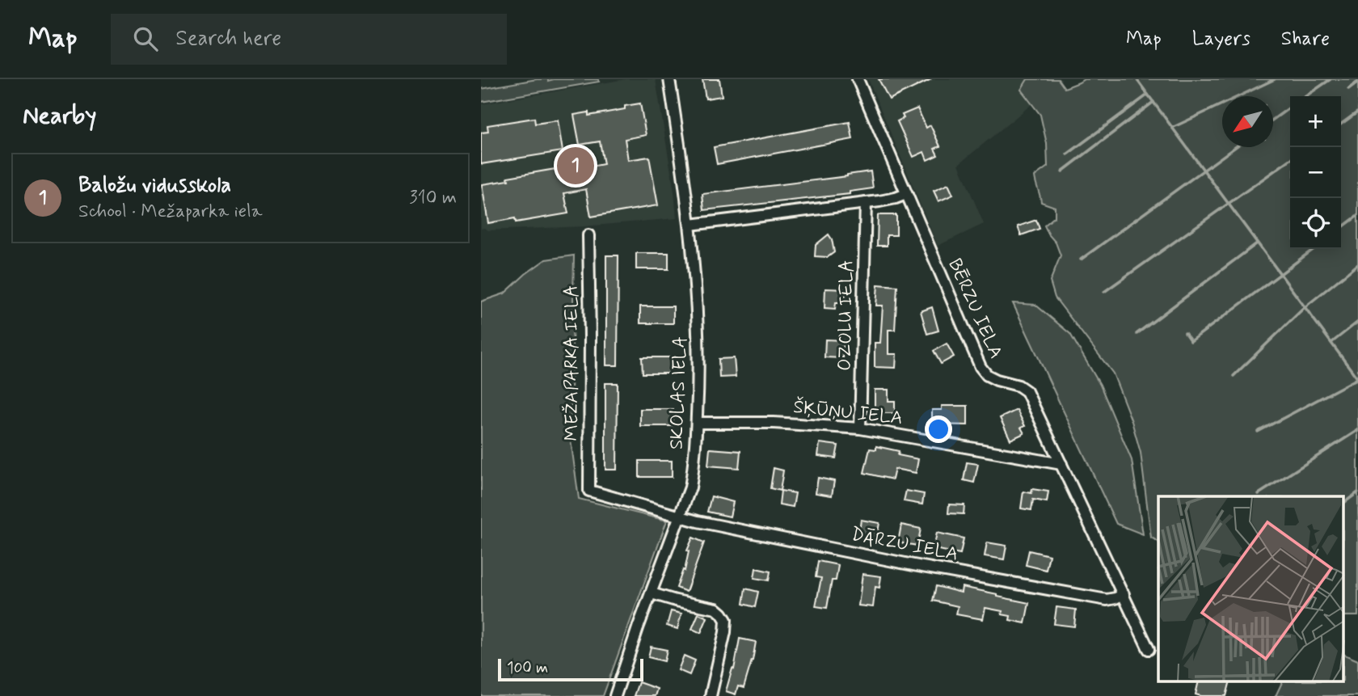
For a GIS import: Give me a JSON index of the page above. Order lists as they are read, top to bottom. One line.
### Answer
{"streets":{"street":["BĒRZU IELA","OZOLU IELA","MEŽAPARKA IELA","SKOLAS IELA","ŠĶŪŅU IELA","DĀRZU IELA"]},"crossings":[["BĒRZU IELA","ŠĶŪŅU IELA"],["BĒRZU IELA","DĀRZU IELA"],["OZOLU IELA","ŠĶŪŅU IELA"],["MEŽAPARKA IELA","DĀRZU IELA"],["SKOLAS IELA","ŠĶŪŅU IELA"],["SKOLAS IELA","DĀRZU IELA"]],"scale_bar":"100 m","north":"bottom left","page":{"header":"Map","search":"Search here","nav":["Map","Layers","Share"],"heading":"Nearby","map_buttons":["+","−"],"pins":"1","list":[{"mark":"1","name":"Baložu vidusskola","note":"School · Mežaparka iela","value":"310 m"}],"scale":"100 m"}}
